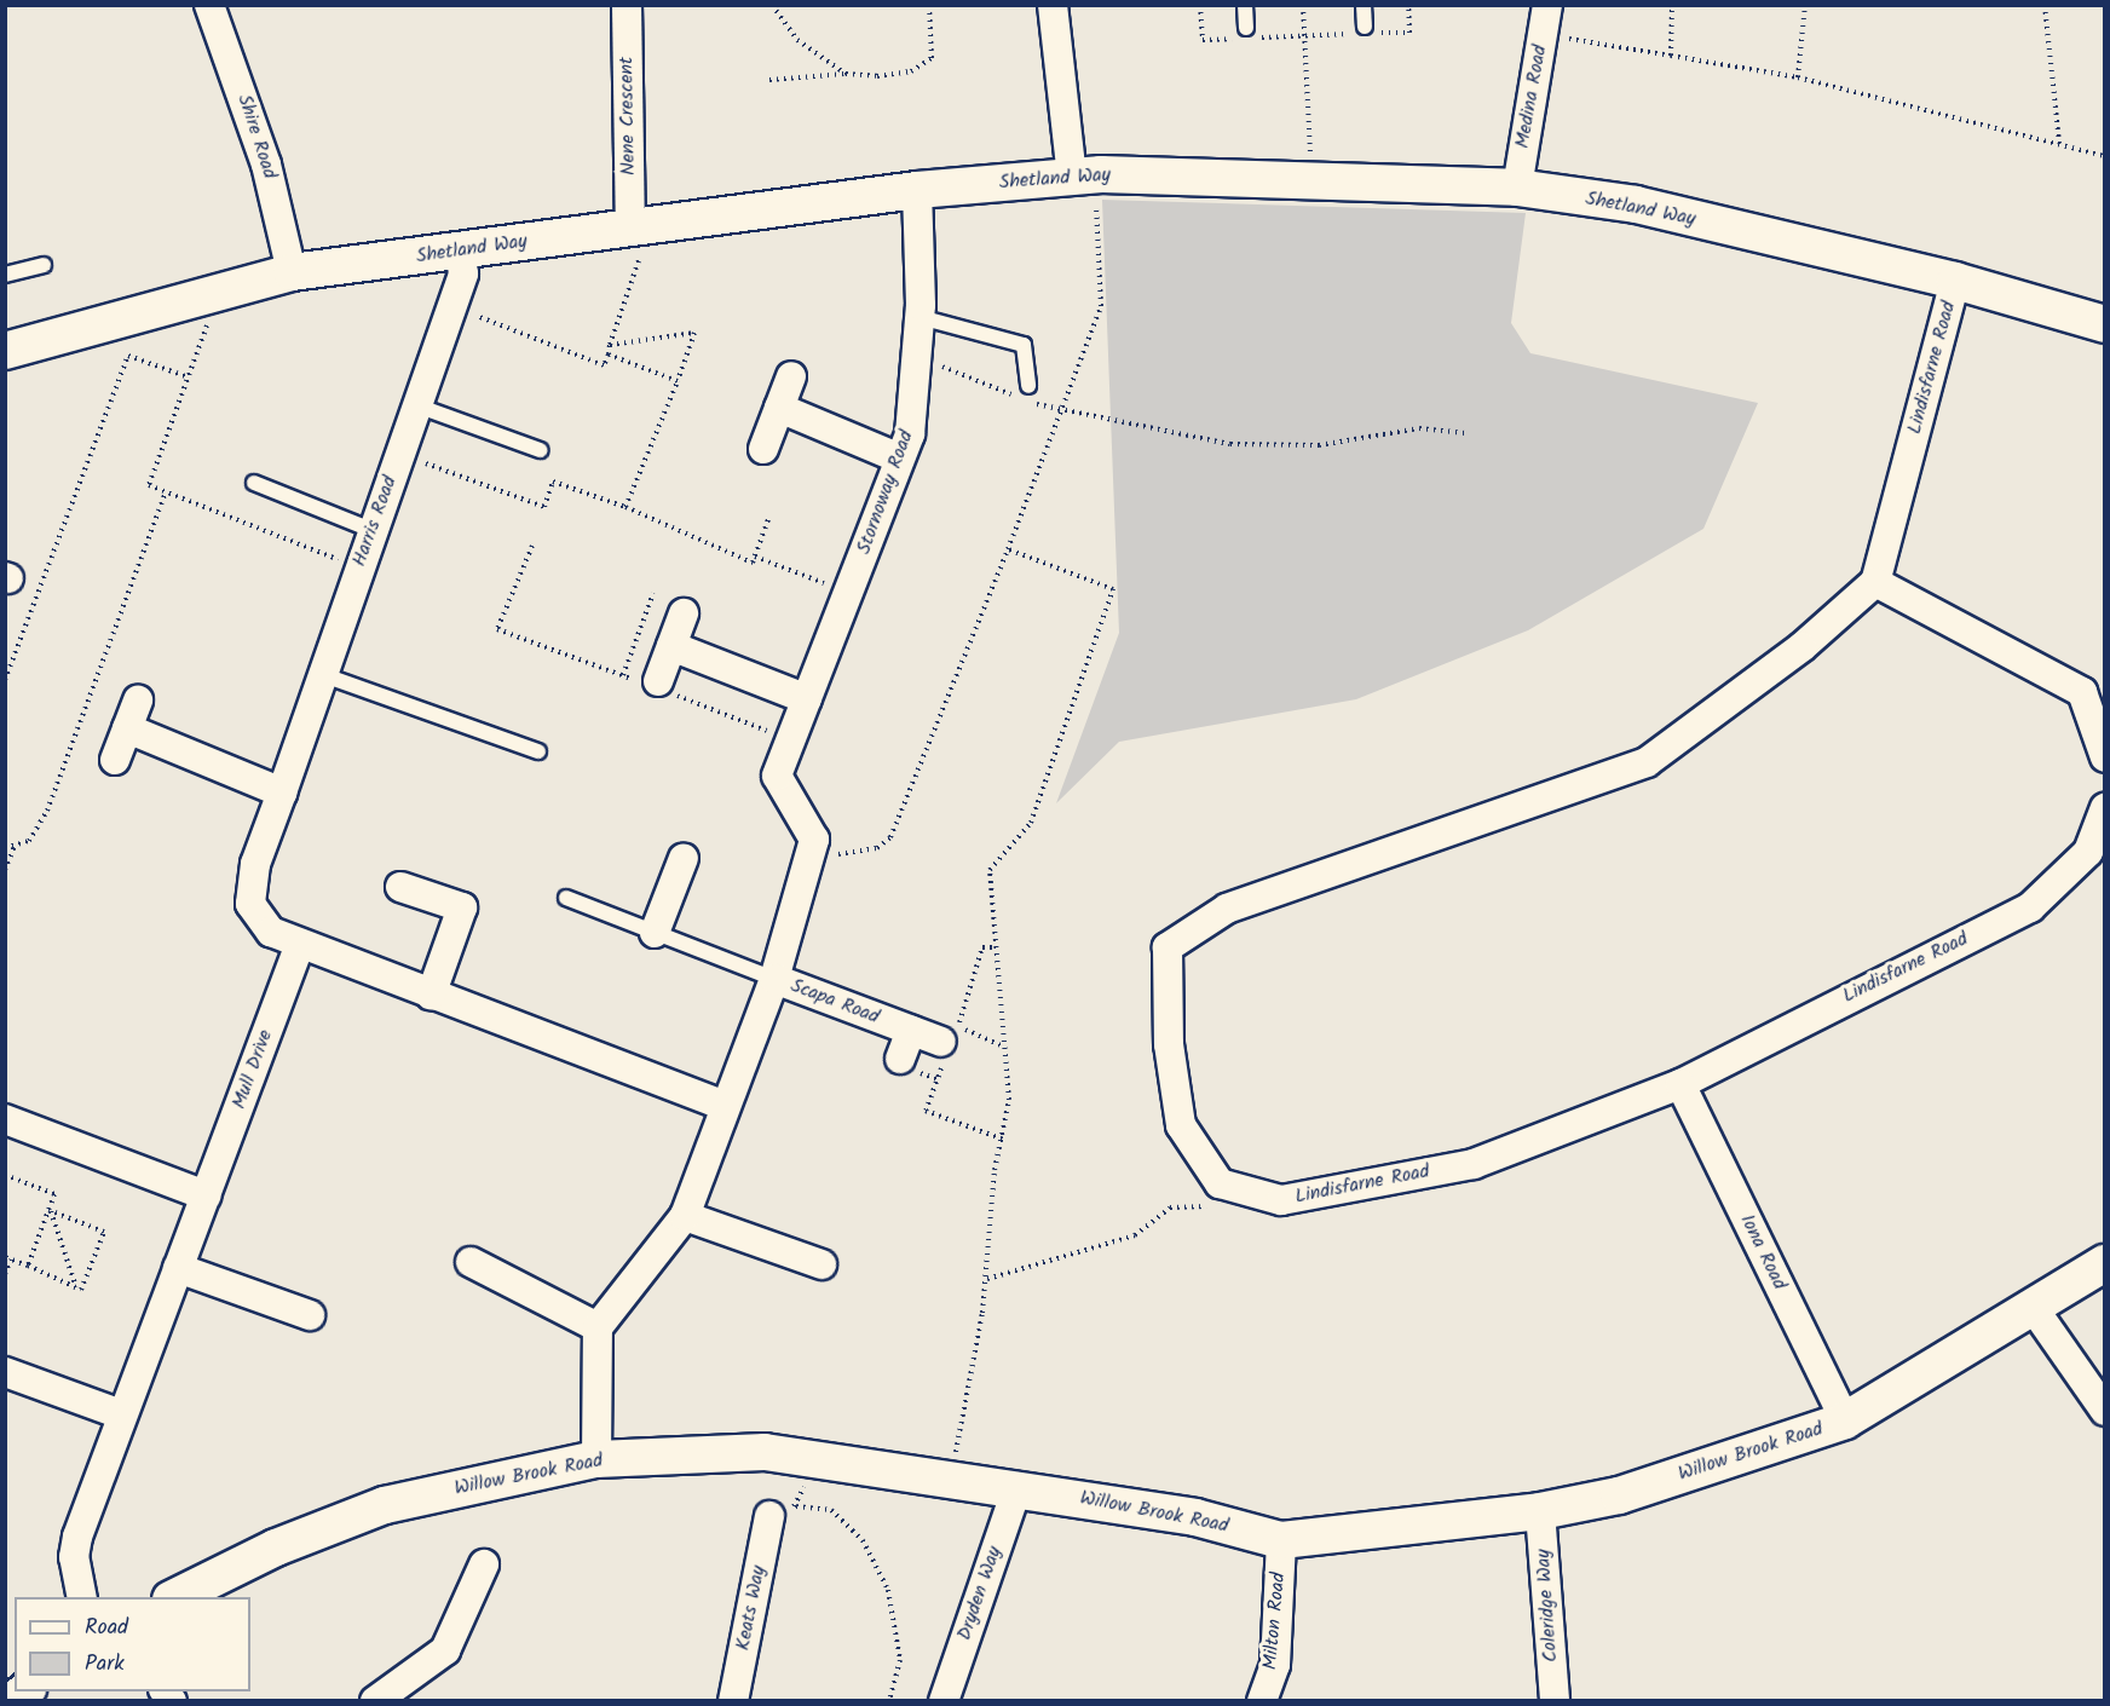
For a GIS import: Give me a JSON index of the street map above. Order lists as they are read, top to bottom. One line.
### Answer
{"streets":{"street":["Medina Road","Nene Crescent","Shire Road","Shetland Way","Lindisfarne Road","Stornoway Road","Harris Road","Scapa Road","Mull Drive","Iona Road","Willow Brook Road","Dryden Way","Coleridge Way","Keats Way","Milton Road"]},"crossings":[["Medina Road","Shetland Way"],["Nene Crescent","Shetland Way"],["Shire Road","Shetland Way"],["Shetland Way","Lindisfarne Road"],["Shetland Way","Stornoway Road"],["Shetland Way","Harris Road"],["Lindisfarne Road","Iona Road"],["Harris Road","Scapa Road"],["Harris Road","Mull Drive"],["Iona Road","Willow Brook Road"],["Willow Brook Road","Dryden Way"],["Willow Brook Road","Coleridge Way"],["Willow Brook Road","Milton Road"]],"legend":["Road","Park"]}
